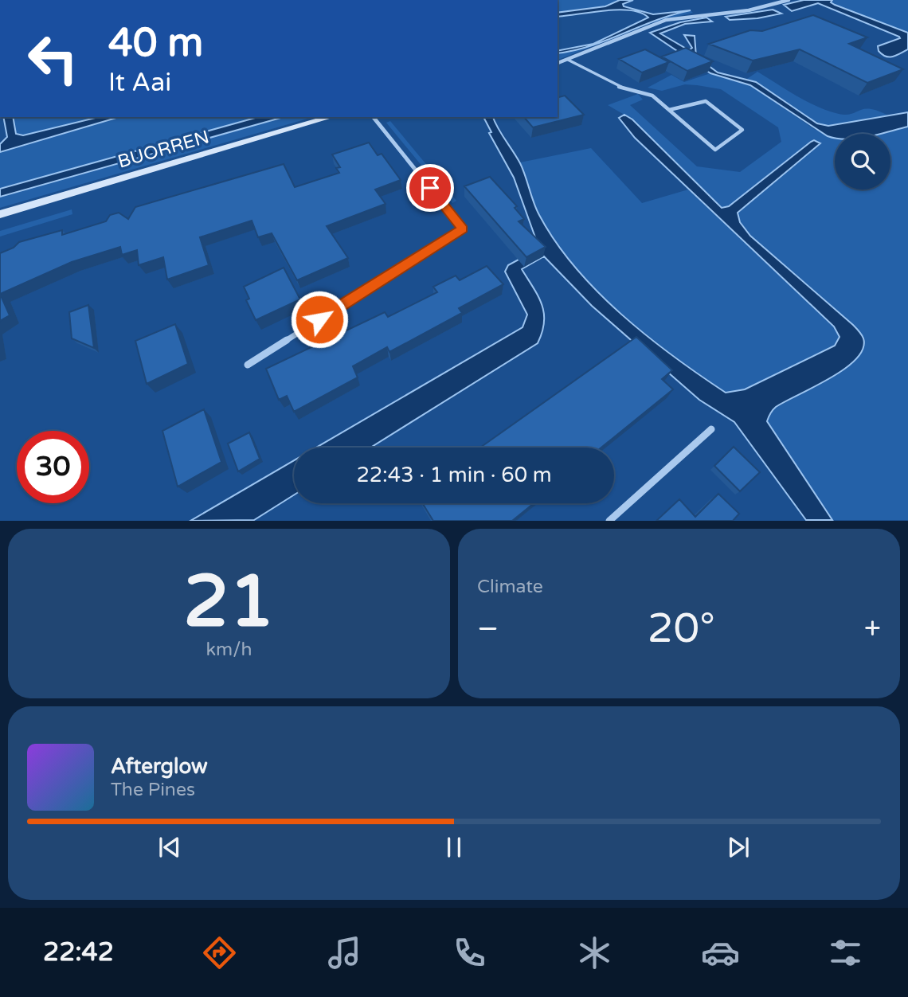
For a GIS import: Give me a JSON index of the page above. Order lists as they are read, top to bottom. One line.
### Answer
{"streets":{"main road":["BUORREN"]},"page":{"turn":["40 m","It Aai"],"limit":"30","trip":"22:43 · 1 min · 60 m","tile":[["21","km/h"],"Climate"],"heat":["−","20°","+"],"song":["Afterglow","The Pines"],"tabs":"22:42"}}
